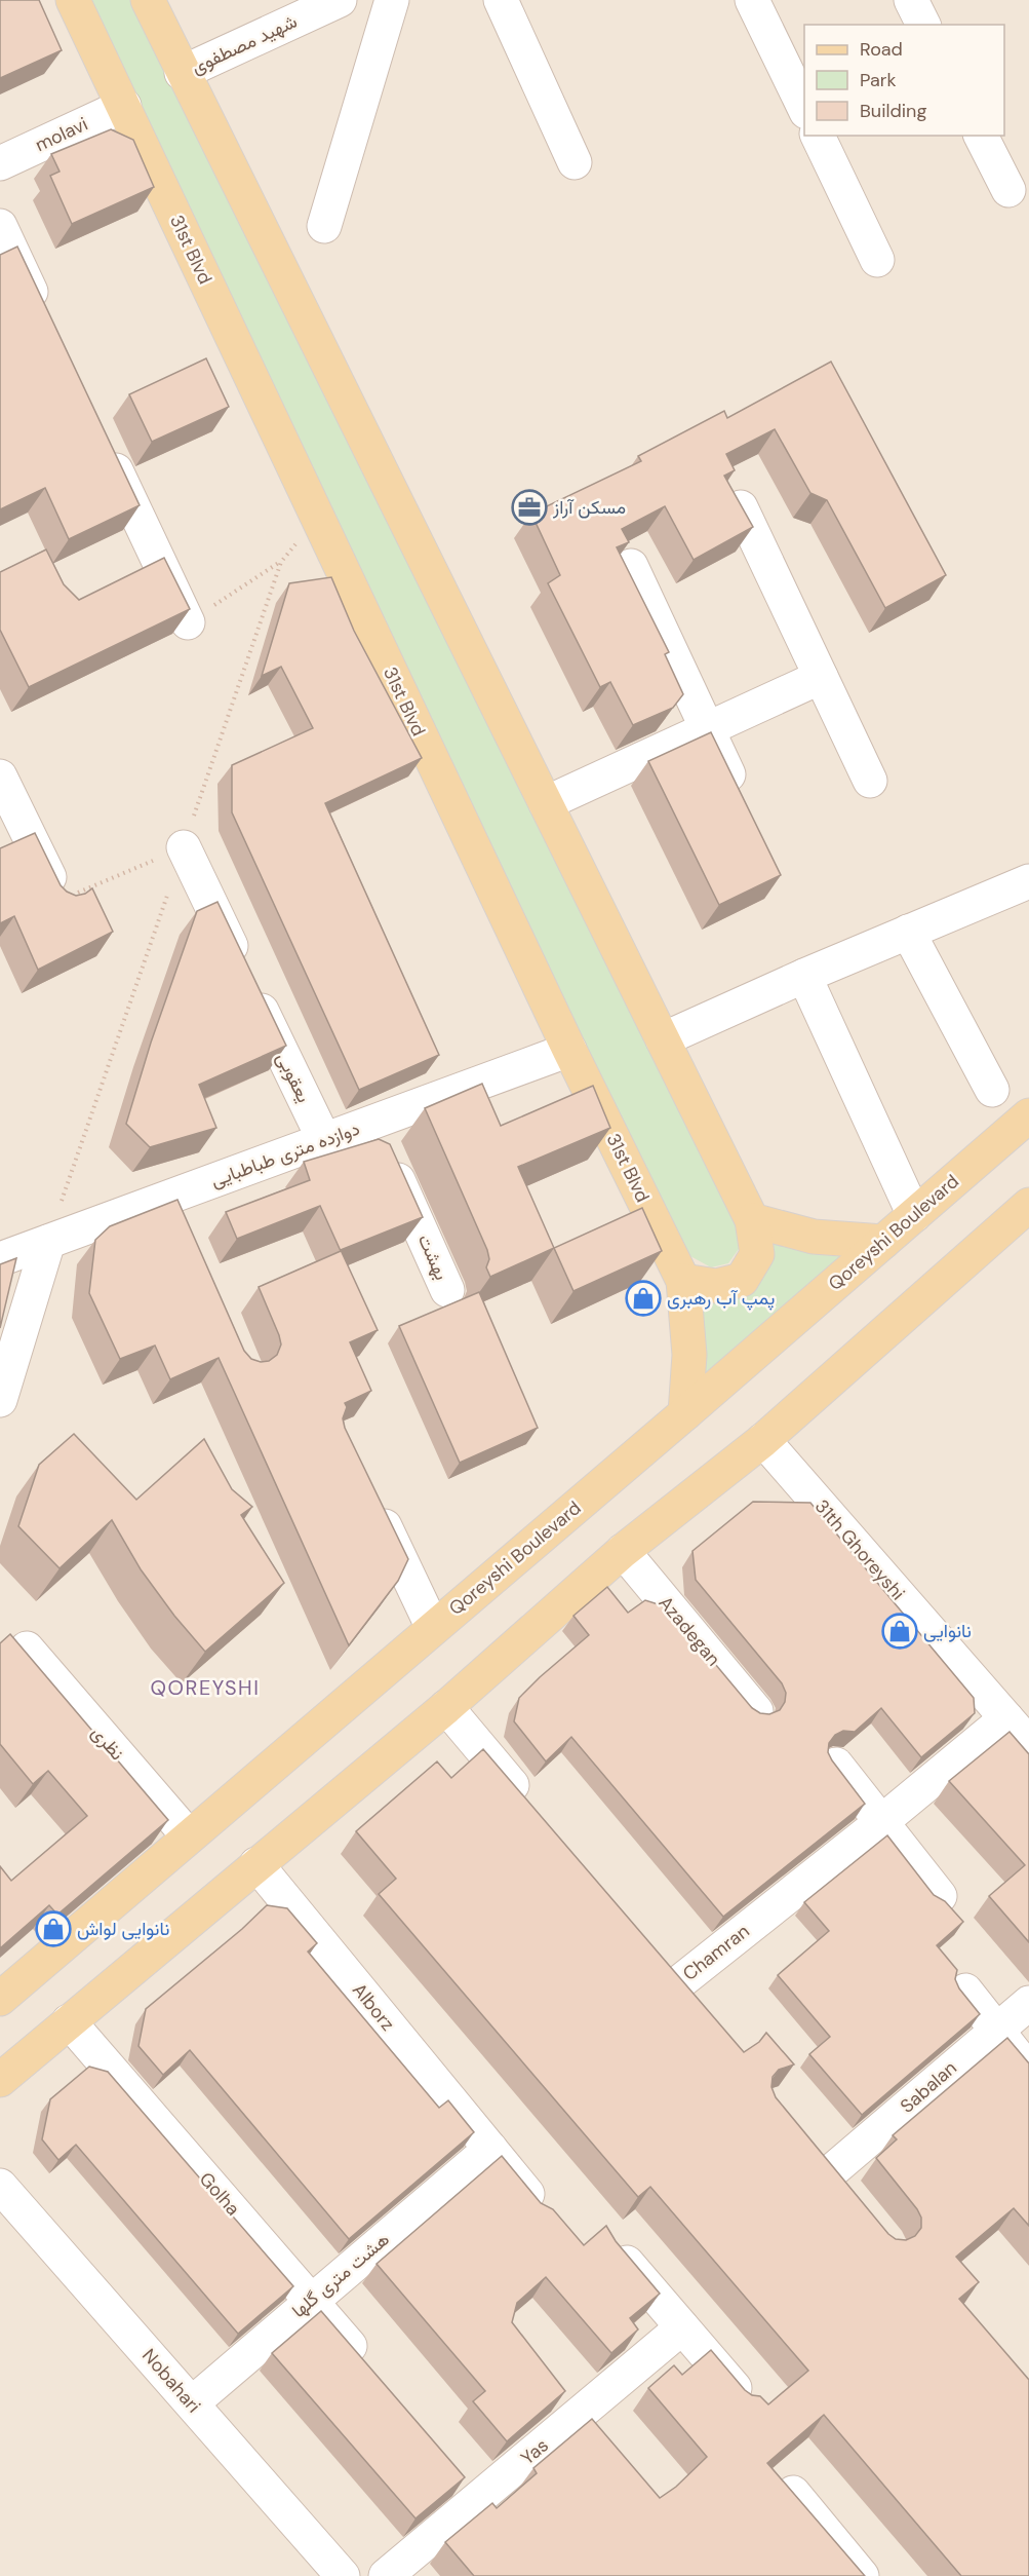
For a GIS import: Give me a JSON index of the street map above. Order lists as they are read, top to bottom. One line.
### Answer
{"streets":{"main road":["31st Blvd","Qoreyshi Boulevard"],"street":["شهید مصطفوی","molavi","یعقوبی","دوازده متری طباطبایی","بهشت","31th Ghoreyshi","Azadegan","نظری","Chamran","Alborz","Sabalan","Golha","هشت متری گلها","Nobahari","Yas"]},"crossings":[["molavi","31st Blvd"],["31st Blvd","دوازده متری طباطبایی"],["31st Blvd","Qoreyshi Boulevard"],["یعقوبی","دوازده متری طباطبایی"],["دوازده متری طباطبایی","بهشت"],["Qoreyshi Boulevard","نظری"],["31th Ghoreyshi","Chamran"],["Alborz","هشت متری گلها"],["Golha","هشت متری گلها"],["هشت متری گلها","Nobahari"]],"districts":["QOREYSHI"],"places":{"office":["مسکن آراز"],"shop":["پمپ آب رهبری","نانوایی","نانوایی لواش"]},"legend":["Road","Park","Building"]}
